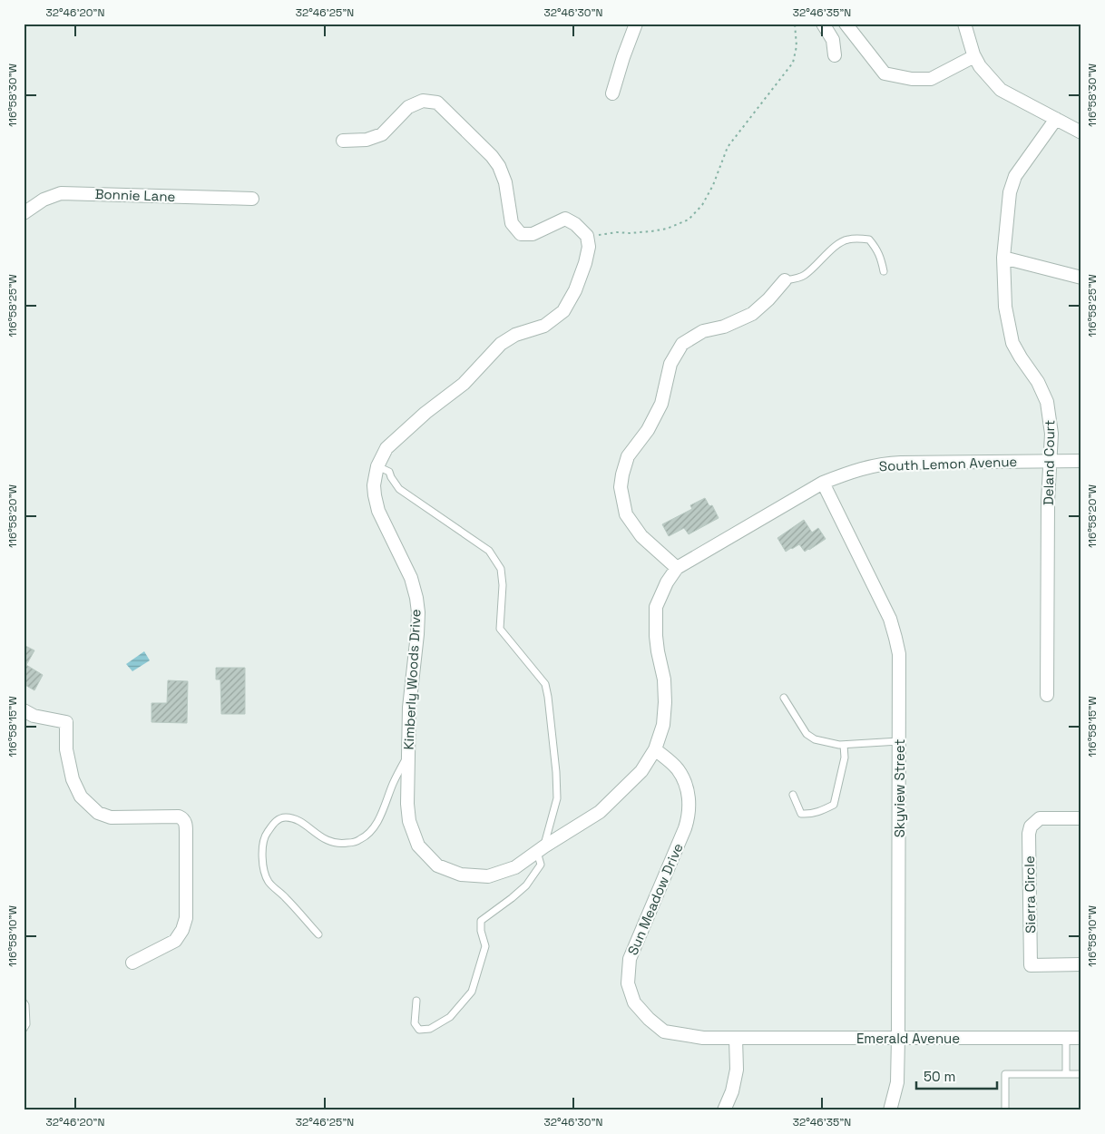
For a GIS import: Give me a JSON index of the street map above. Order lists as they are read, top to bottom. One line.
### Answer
{"streets":{"street":["Bonnie Lane","Deland Court","South Lemon Avenue","Kimberly Woods Drive","Skyview Street","Sierra Circle","Sun Meadow Drive","Emerald Avenue"]},"crossings":[["Deland Court","South Lemon Avenue"],["South Lemon Avenue","Kimberly Woods Drive"],["South Lemon Avenue","Skyview Street"],["Kimberly Woods Drive","Sun Meadow Drive"],["Skyview Street","Emerald Avenue"],["Sun Meadow Drive","Emerald Avenue"]],"scale_bar":"50 m","coordinates":["32°46'20\"N","32°46'25\"N","32°46'30\"N","32°46'35\"N","116°58'30\"W","116°58'25\"W","116°58'20\"W","116°58'15\"W","116°58'10\"W"]}
